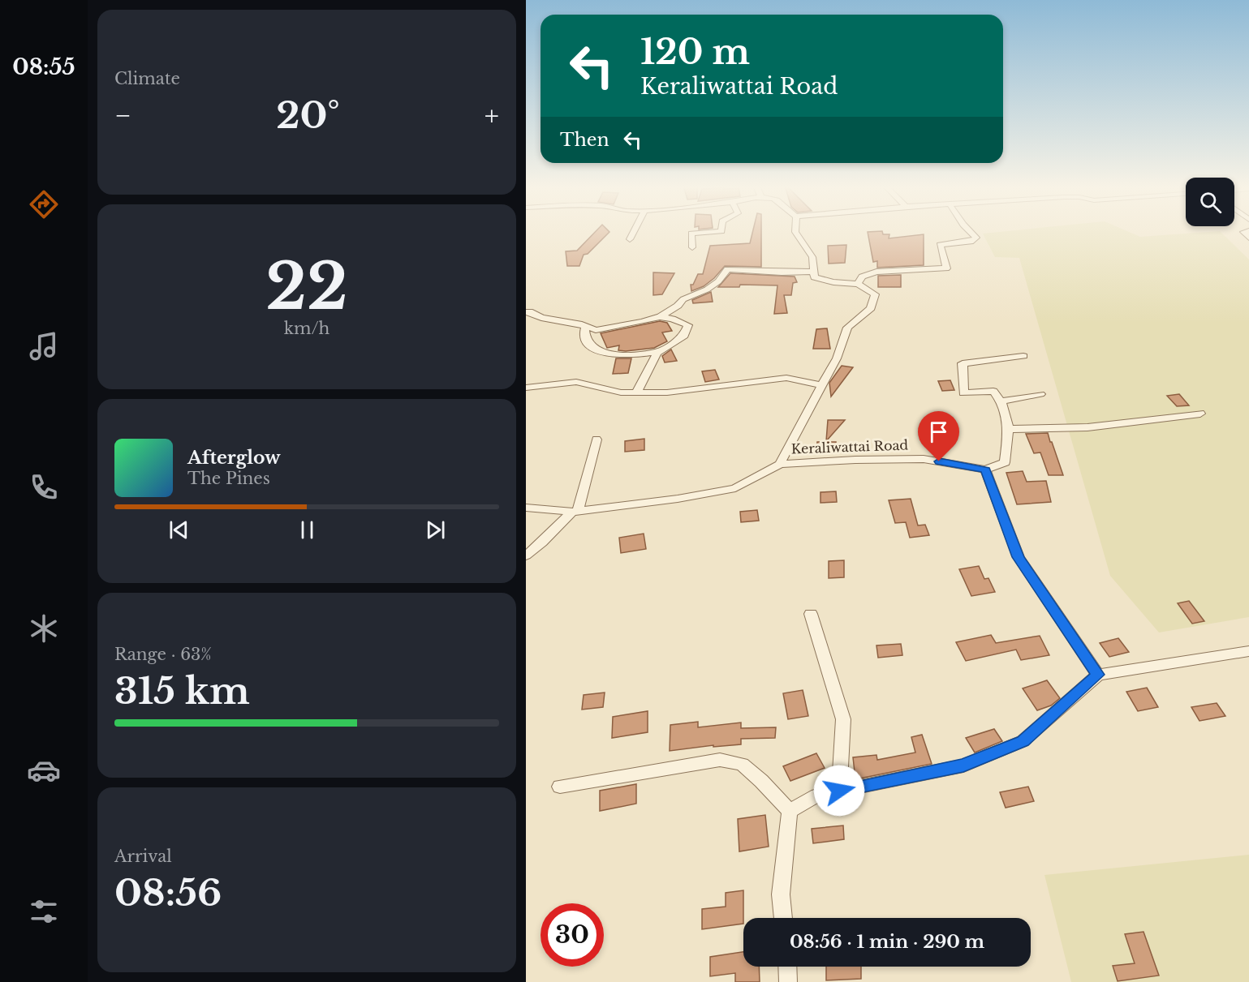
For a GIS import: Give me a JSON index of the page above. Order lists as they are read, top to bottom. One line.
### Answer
{"streets":{"street":["Keraliwattai Road"]},"page":{"tabs":"08:55","tile":["Climate",["22","km/h"],["Range · 63%","315 km"],["Arrival","08:56"]],"turn":["120 m","Keraliwattai Road"],"heat":["−","20°","+"],"then":"Then","song":["Afterglow","The Pines"],"limit":"30","trip":"08:56 · 1 min · 290 m"}}
